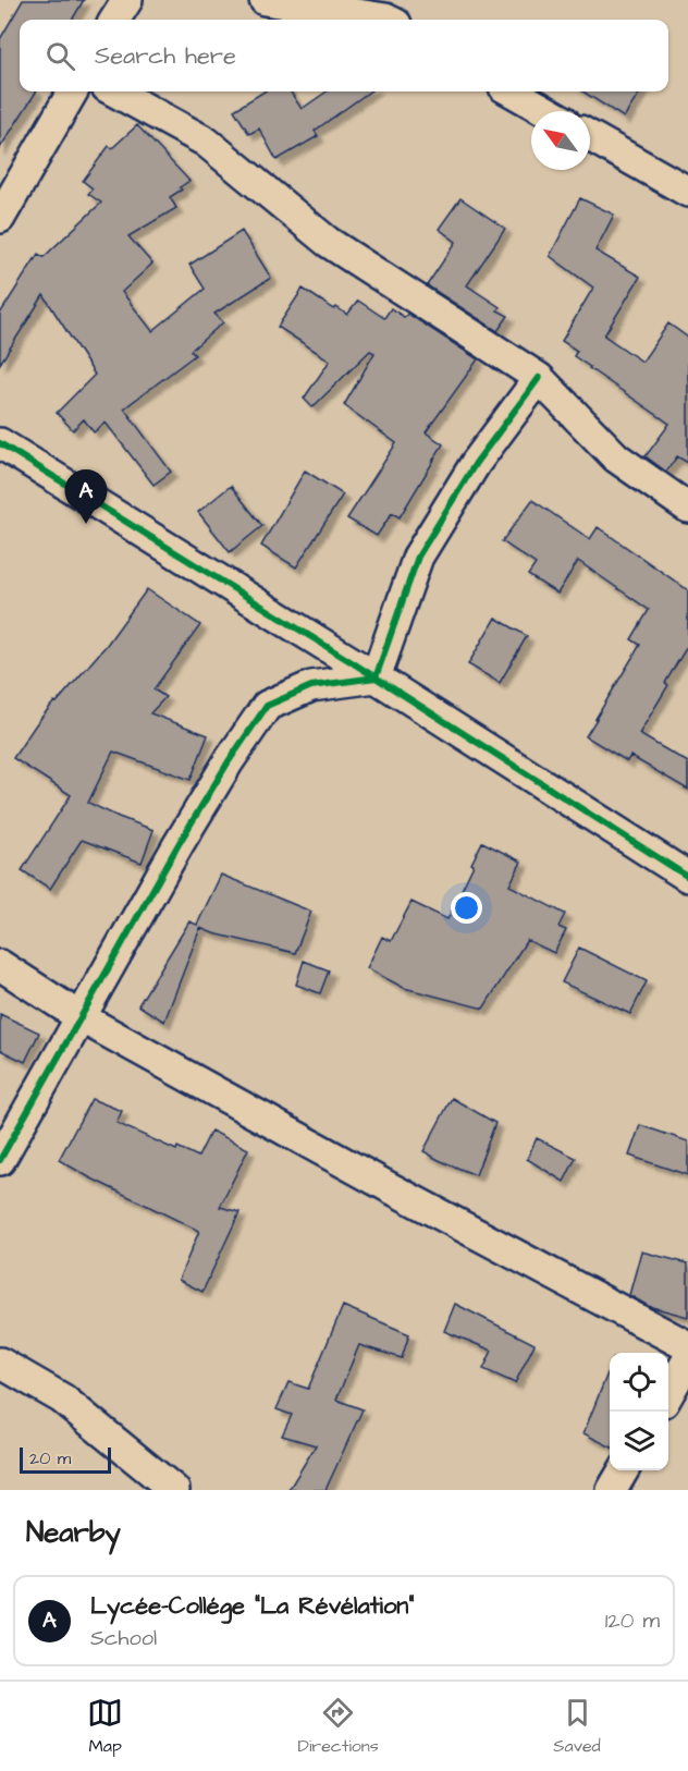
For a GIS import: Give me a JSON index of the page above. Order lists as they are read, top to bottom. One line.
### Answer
{"scale_bar":"20 m","north":"top left","page":{"search":"Search here","pins":"A","scale":"20 m","heading":"Nearby","list":[{"mark":"A","name":"Lycée-Collége \"La Révélation\"","note":"School","value":"120 m"}],"nav":["Map","Directions","Saved"]}}
